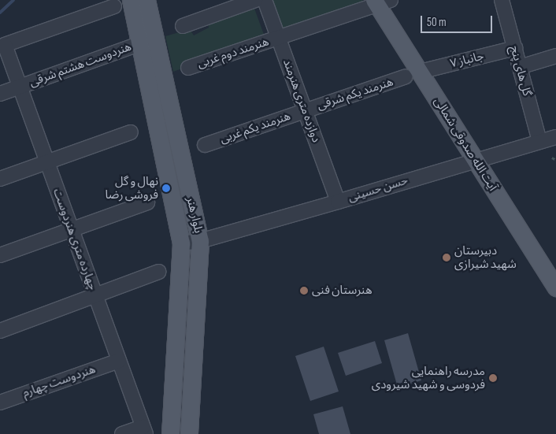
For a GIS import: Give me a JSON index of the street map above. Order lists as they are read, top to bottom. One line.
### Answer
{"streets":{"main road":["آیت الله صدوقی شمالی","بلوار هنر"],"street":["هنرمند دوم غربی","جانباز ۷","هنردوست هشتم شرقی","گل های پنج","هنرمند یکم شرقی","دوازده متری هنرمند","هنرمند یکم غربی","حسن حسینی","چهارده متری هنردوست","هنردوست چهارم"]},"crossings":[["هنرمند دوم غربی","دوازده متری هنرمند"],["هنرمند دوم غربی","آیت الله صدوقی شمالی"],["جانباز ۷","گل های پنج"],["جانباز ۷","هنرمند یکم شرقی"],["جانباز ۷","آیت الله صدوقی شمالی"],["هنردوست هشتم شرقی","بلوار هنر"],["هنردوست هشتم شرقی","چهارده متری هنردوست"],["گل های پنج","حسن حسینی"],["هنرمند یکم شرقی","دوازده متری هنرمند"],["هنرمند یکم شرقی","هنرمند یکم غربی"],["هنرمند یکم شرقی","آیت الله صدوقی شمالی"],["دوازده متری هنرمند","هنرمند یکم غربی"],["دوازده متری هنرمند","حسن حسینی"],["آیت الله صدوقی شمالی","حسن حسینی"],["حسن حسینی","بلوار هنر"],["چهارده متری هنردوست","هنردوست چهارم"]],"places":["نهال و گل فروشی رضا","دبیرستان شهید شیرازی","هنرستان فنی","مدرسه راهنمایی فردوسی و شهید شیرودی"],"scale_bar":"50 m"}
